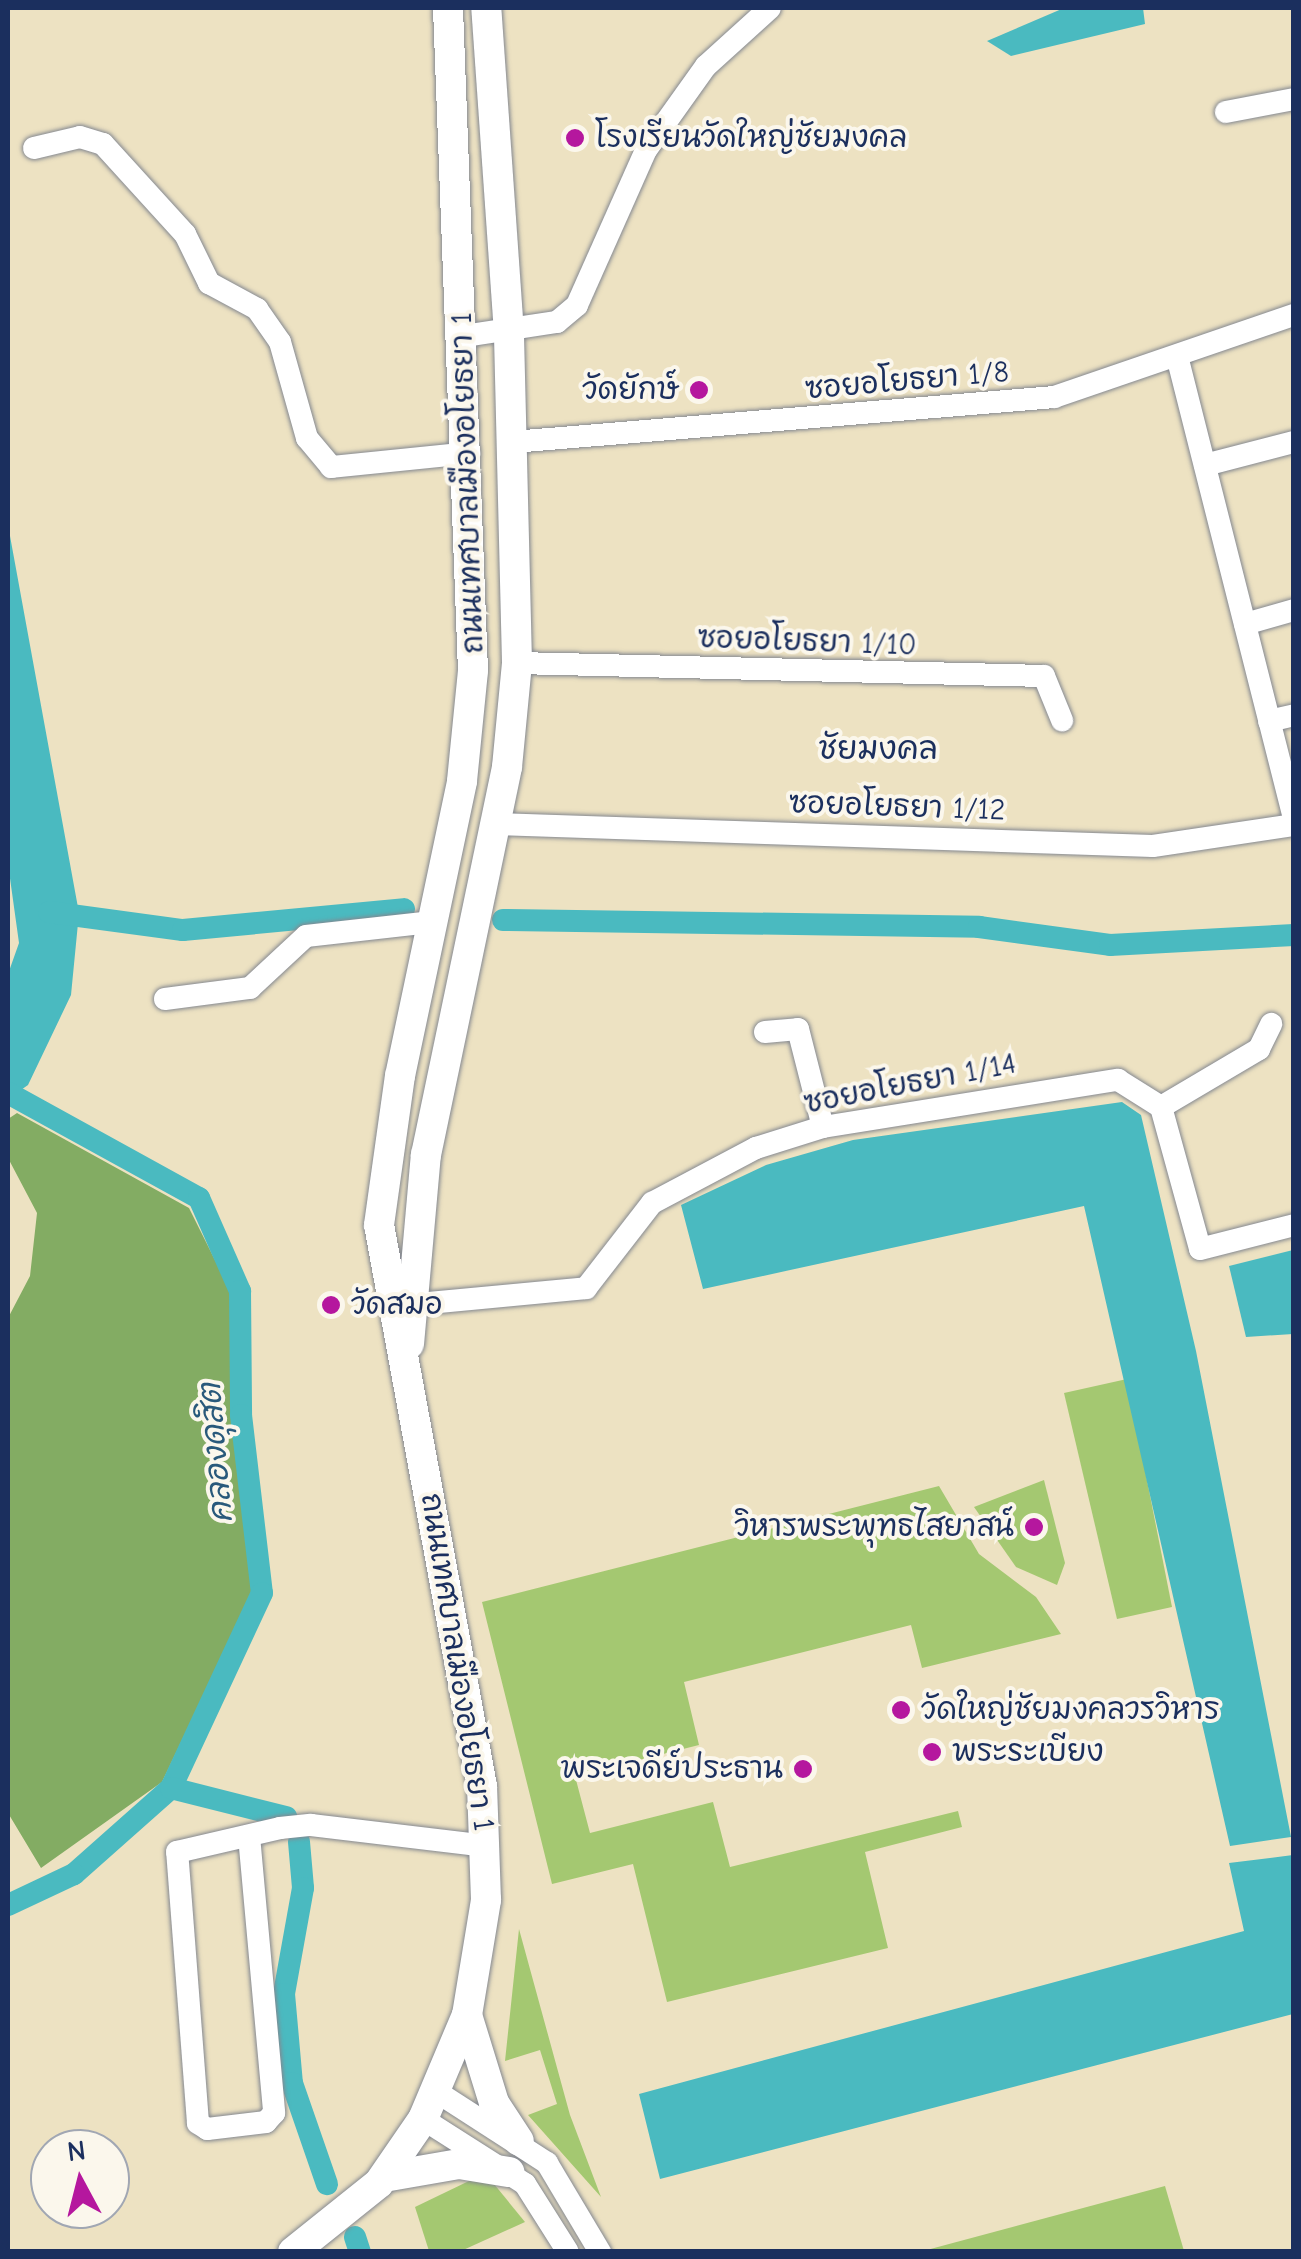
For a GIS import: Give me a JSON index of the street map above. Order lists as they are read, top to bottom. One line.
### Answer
{"streets":{"main road":["ถนนเทศบาลเมืองอโยธยา 1"],"street":["ซอยอโยธยา 1/8","ซอยอโยธยา 1/10","ซอยอโยธยา 1/12","ซอยอโยธยา 1/14"]},"crossings":[["ซอยอโยธยา 1/8","ถนนเทศบาลเมืองอโยธยา 1"],["ถนนเทศบาลเมืองอโยธยา 1","ซอยอโยธยา 1/10"],["ถนนเทศบาลเมืองอโยธยา 1","ซอยอโยธยา 1/12"],["ถนนเทศบาลเมืองอโยธยา 1","ซอยอโยธยา 1/14"]],"districts":["ชัยมงคล"],"water":["คลองดุสิต"],"places":["โรงเรียนวัดใหญ่ชัยมงคล","วัดยักษ์","วัดสมอ","วิหารพระพุทธไสยาสน์","วัดใหญ่ชัยมงคลวรวิหาร","พระระเบียง","พระเจดีย์ประธาน"],"north":"top"}
